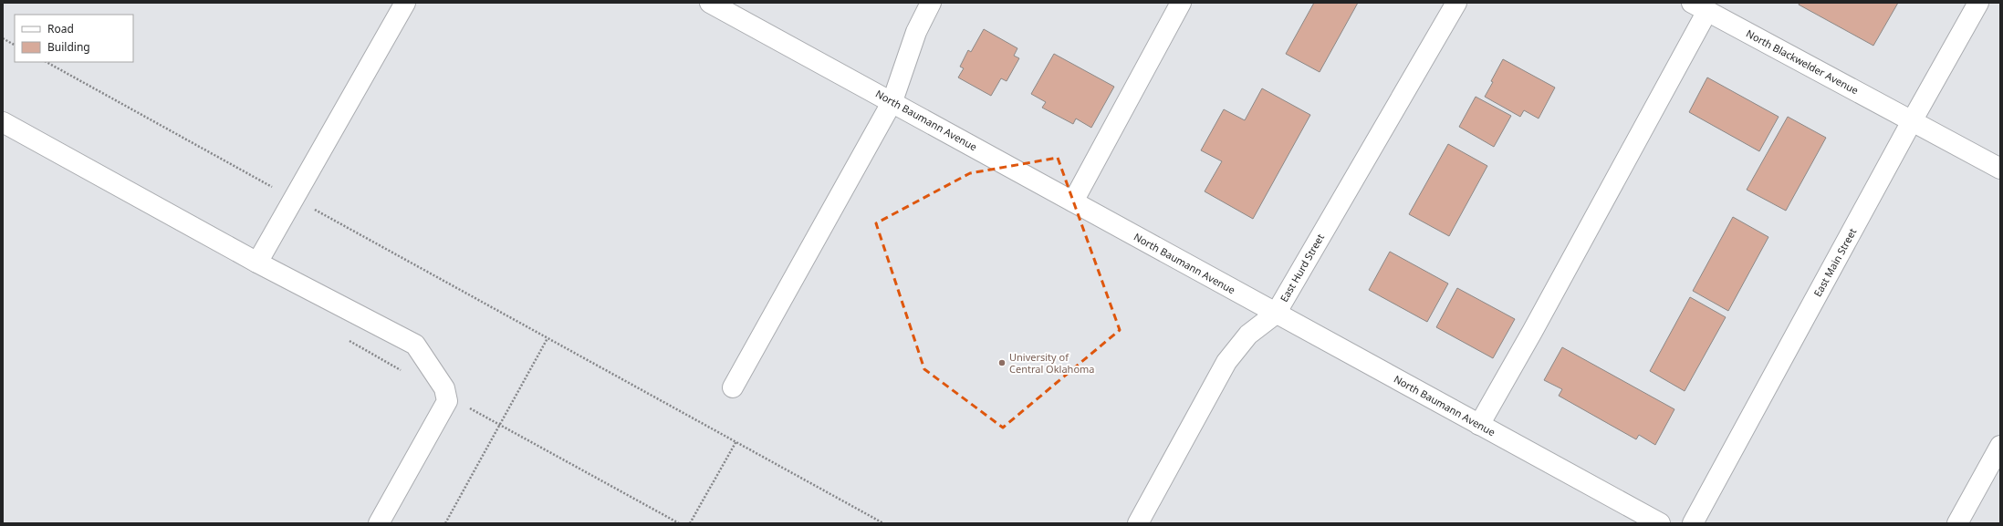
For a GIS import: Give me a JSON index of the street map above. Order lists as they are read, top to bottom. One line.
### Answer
{"streets":{"street":["North Blackwelder Avenue","North Baumann Avenue","East Main Street","East Hurd Street"]},"crossings":[["North Blackwelder Avenue","East Main Street"],["North Baumann Avenue","East Hurd Street"]],"places":["University of Central Oklahoma"],"legend":["Road","Building"]}
